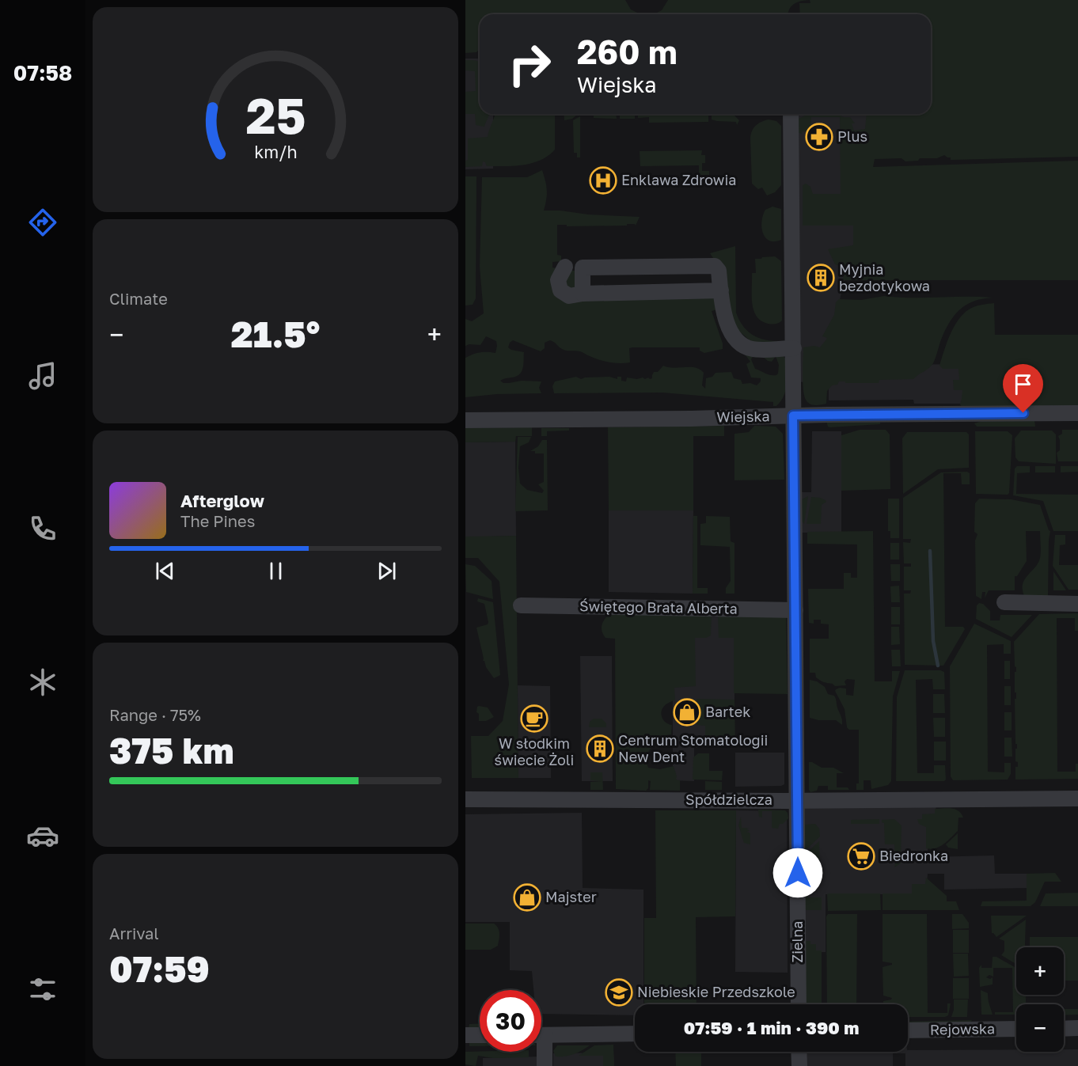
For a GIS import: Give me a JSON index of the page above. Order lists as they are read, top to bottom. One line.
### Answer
{"streets":{"street":["Wiejska","Świętego Brata Alberta","Spółdzielcza","Zielna","Rejowska"]},"crossings":[["Wiejska","Zielna"],["Świętego Brata Alberta","Zielna"],["Spółdzielcza","Zielna"]],"places":{"pharmacy":["Plus"],"hospital":["Enklawa Zdrowia"],"building":["Myjnia bezdotykowa","Centrum Stomatologii New Dent"],"shop":["Bartek","Majster"],"cafe":["W słodkim świecie Żoli"],"supermarket":["Biedronka"],"school or university":["Niebieskie Przedszkole"]},"page":{"tabs":"07:58","turn":["260 m","Wiejska"],"tile":["Climate",["Range · 75%","375 km"],["Arrival","07:59"]],"heat":["−","21.5°","+"],"song":["Afterglow","The Pines"],"map_buttons":["+","−"],"limit":"30","trip":"07:59 · 1 min · 390 m","gauge":["25","km/h"]}}
